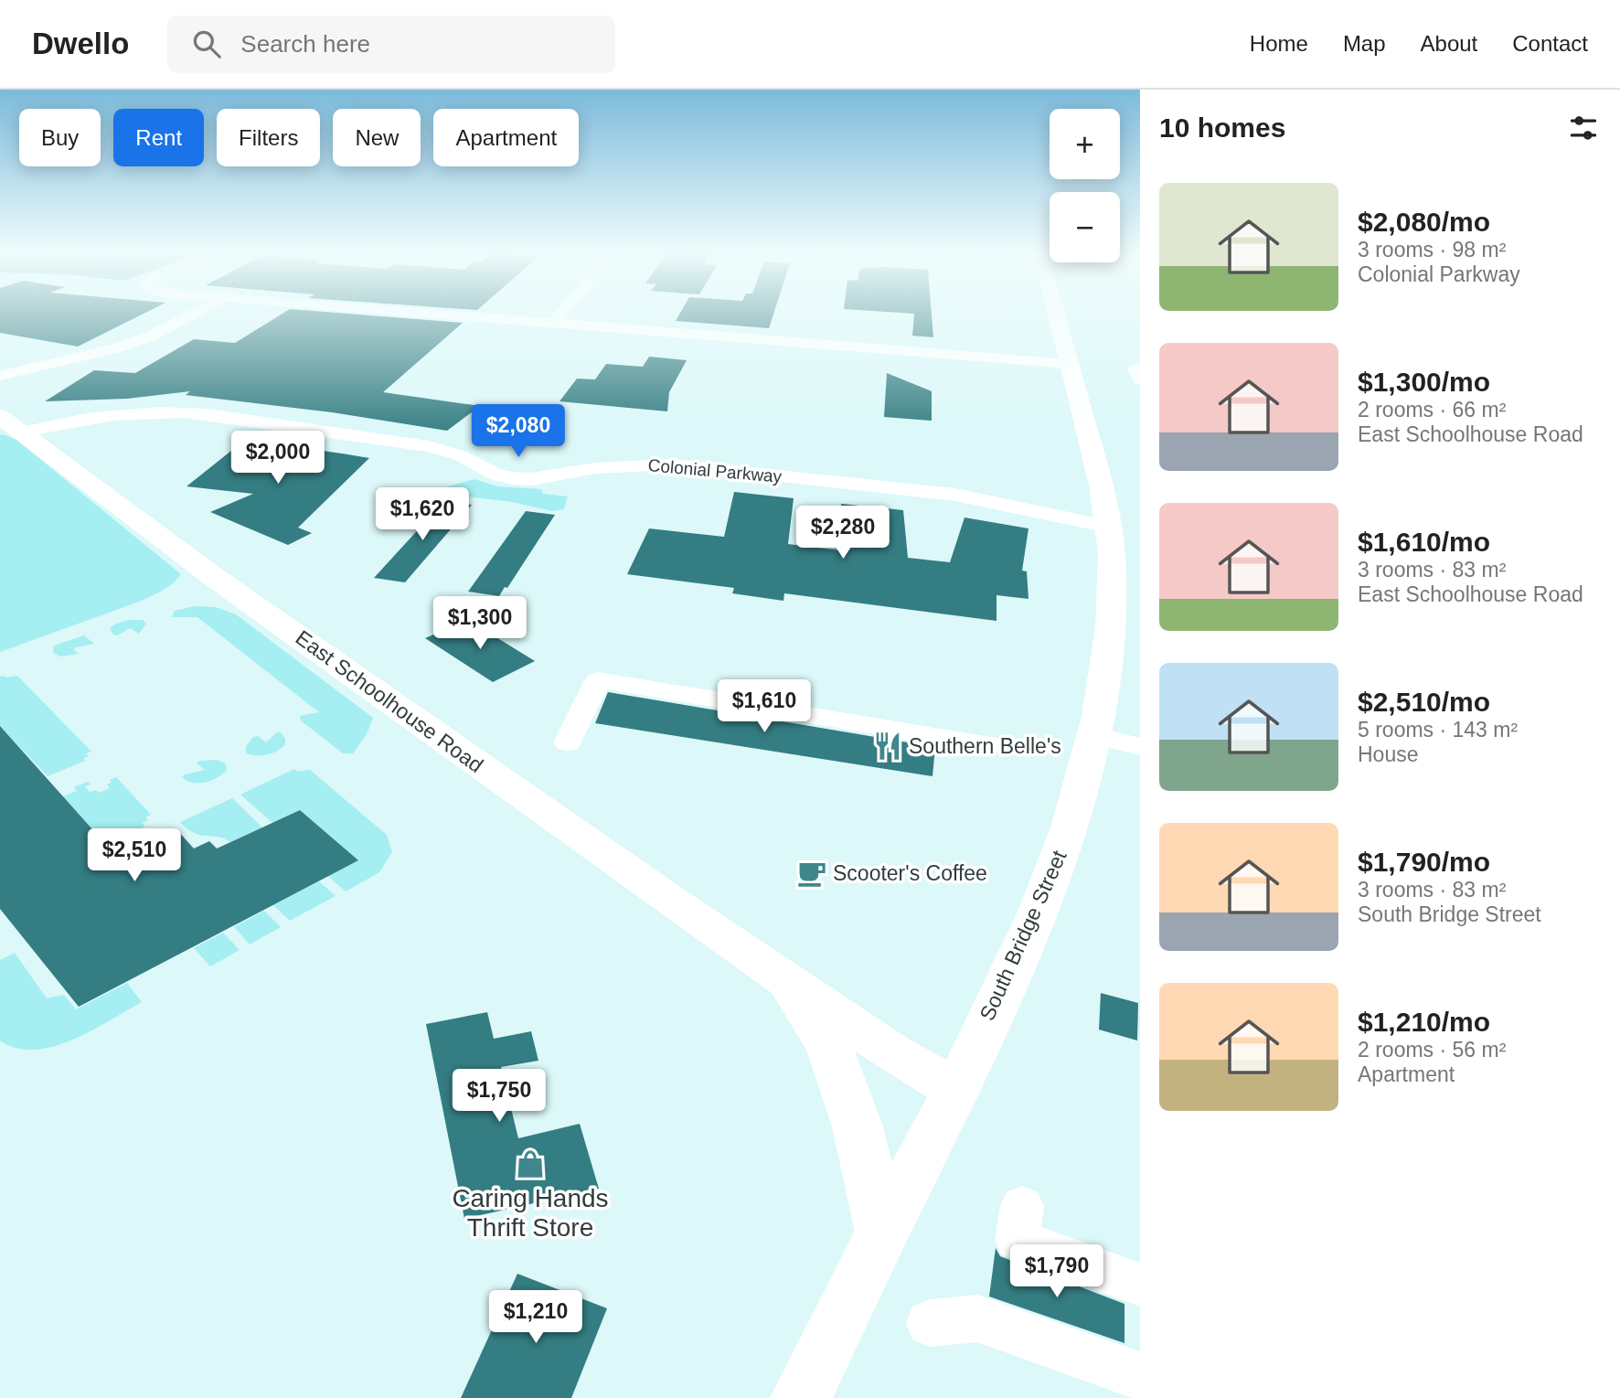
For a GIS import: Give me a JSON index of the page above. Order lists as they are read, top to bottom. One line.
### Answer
{"streets":{"main road":["East Schoolhouse Road","South Bridge Street"],"street":["Colonial Parkway"]},"crossings":[["Colonial Parkway","East Schoolhouse Road"],["Colonial Parkway","South Bridge Street"],["East Schoolhouse Road","South Bridge Street"]],"places":{"restaurant":["Southern Belle's"],"cafe":["Scooter's Coffee"],"shop":["Caring Hands Thrift Store"]},"page":{"header":"Dwello","search":"Search here","nav":["Home","Map","About","Contact"],"heading":"10 homes","map_buttons":["+","−"],"chip":["Buy","Rent","Filters","New","Apartment"],"list":[{"name":"$2,080/mo","note":"3 rooms · 98 m² · Colonial Parkway"},{"name":"$1,300/mo","note":"2 rooms · 66 m² · East Schoolhouse Road"},{"name":"$1,610/mo","note":"3 rooms · 83 m² · East Schoolhouse Road"},{"name":"$2,510/mo","note":"5 rooms · 143 m² · House"},{"name":"$1,790/mo","note":"3 rooms · 83 m² · South Bridge Street"},{"name":"$1,210/mo","note":"2 rooms · 56 m² · Apartment"}],"price":["$2,080","$2,000","$1,620","$2,280","$1,300","$1,610","$2,510","$1,750","$1,790","$1,210"]}}
